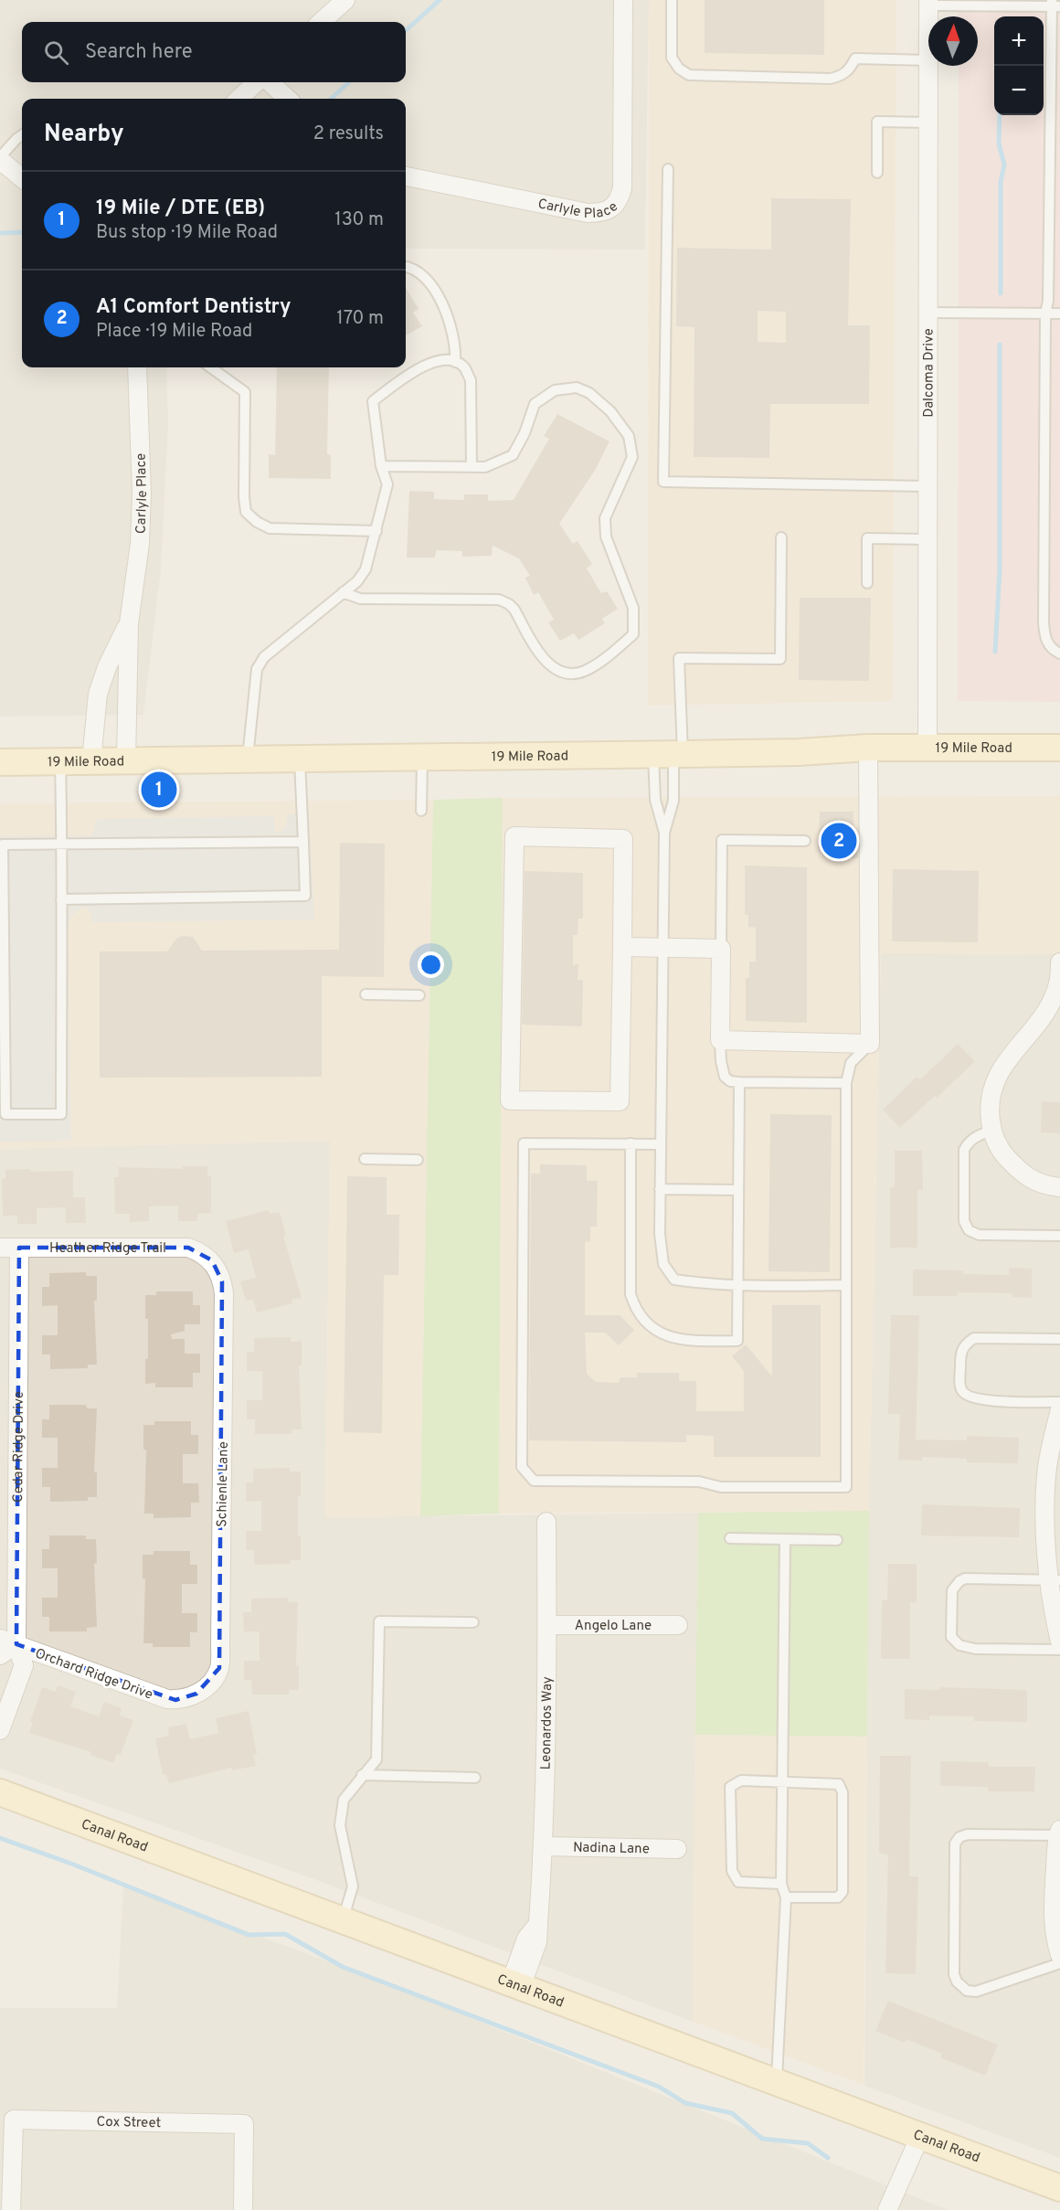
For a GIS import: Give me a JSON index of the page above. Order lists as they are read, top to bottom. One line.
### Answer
{"streets":{"street":["Carlyle Place","Dalcoma Drive","19 Mile Road","Heather Ridge Trail","Cedar Ridge Drive","Schienle Lane","Angelo Lane","Orchard Ridge Drive","Leonardos Way","Canal Road","Nadina Lane","Cox Street"]},"crossings":[["Carlyle Place","19 Mile Road"],["Dalcoma Drive","19 Mile Road"],["Heather Ridge Trail","Cedar Ridge Drive"],["Heather Ridge Trail","Schienle Lane"],["Cedar Ridge Drive","Orchard Ridge Drive"],["Schienle Lane","Orchard Ridge Drive"],["Angelo Lane","Leonardos Way"],["Leonardos Way","Canal Road"],["Leonardos Way","Nadina Lane"]],"north":"top","page":{"map_buttons":["+","−"],"search":"Search here","heading":["Nearby","2 results"],"list":[{"mark":"1","name":"19 Mile / DTE (EB)","note":"Bus stop · 19 Mile Road","value":"130 m"},{"mark":"2","name":"A1 Comfort Dentistry","note":"Place · 19 Mile Road","value":"170 m"}],"pins":["1","2"]}}
